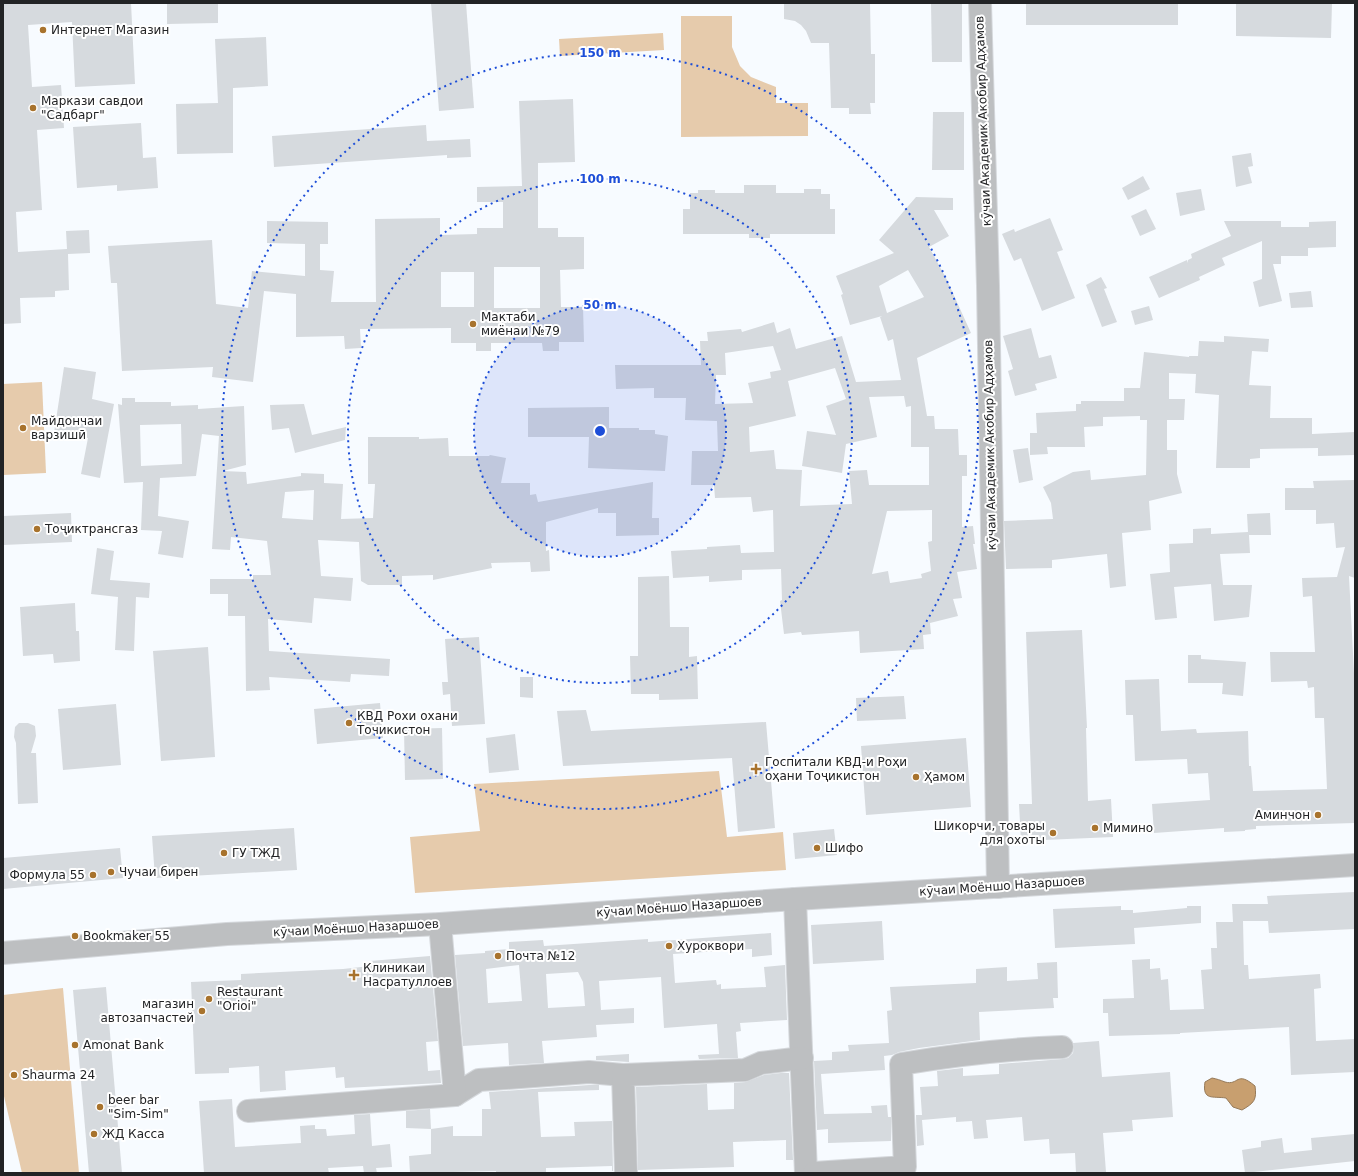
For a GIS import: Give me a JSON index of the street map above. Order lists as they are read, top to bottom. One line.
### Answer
{"streets":{"street":["кӯчаи Академик Акобир Адҳамов","кӯчаи Моёншо Назаршоев"]},"crossings":[["кӯчаи Академик Акобир Адҳамов","кӯчаи Моёншо Назаршоев"]],"places":{"other":["Интернет Магазин","Маркази савдои \"Садбарг\"","Мактаби миёнаи №79","Майдончаи варзишӣ","Тоҷиктрансгаз","КВД Рохи охани Точикистон","Ҳамом","Аминчон","Мимино","Шикорчи, товары для охоты","Шифо","ГУ ТЖД","Чучаи бирен","Формула 55","Bookmaker 55","Хуроквори","Почта №12","Restaurant \"Orioi\"","магазин автозапчастей","Amonat Bank","Shaurma 24","beer bar \"Sim-Sim\"","ЖД Касса"],"health":["Госпитали КВД-и Роҳи оҳани Тоҷикистон","Клиникаи Насратуллоев"]},"rings":["150 m","100 m","50 m"]}
